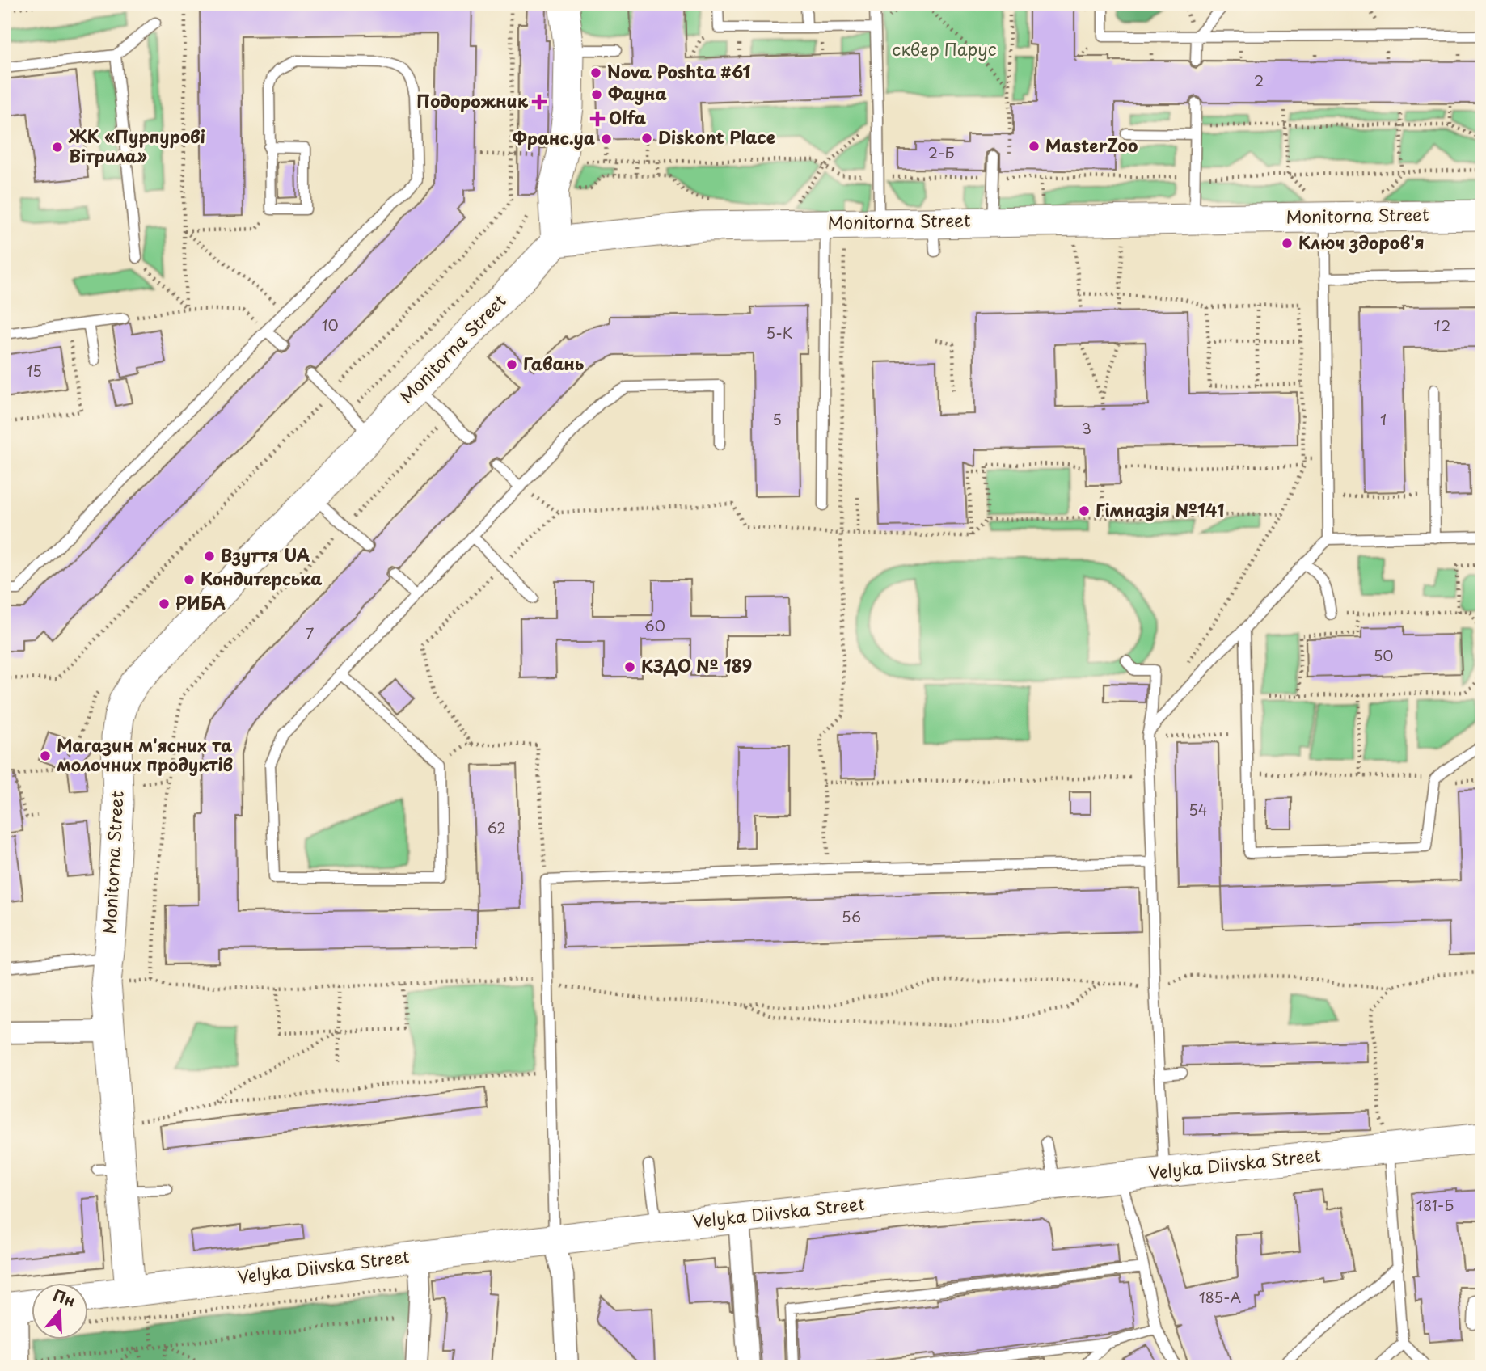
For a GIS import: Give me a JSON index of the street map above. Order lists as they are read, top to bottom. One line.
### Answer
{"streets":{"street":["Monitorna Street","Velyka Diivska Street"]},"crossings":[["Monitorna Street","Velyka Diivska Street"]],"parks":["сквер Парус"],"places":{"other":["Nova Poshta #61","Фауна","Diskont Place","Франс.уа","MasterZoo","ЖК «Пурпурові Вітрила»","Ключ здоров'я","Гавань","Гімназія №141","Взуття UA","Кондитерська","РИБА","КЗДО № 189","Магазин м'ясних та молочних продуктів"],"health":["Подорожник","Olfa"]},"house_numbers":["2","2-Б","10","12","5-К","15","5","1","3","60","7","50","54","62","56","181-Б","185-А"],"north":"top"}
